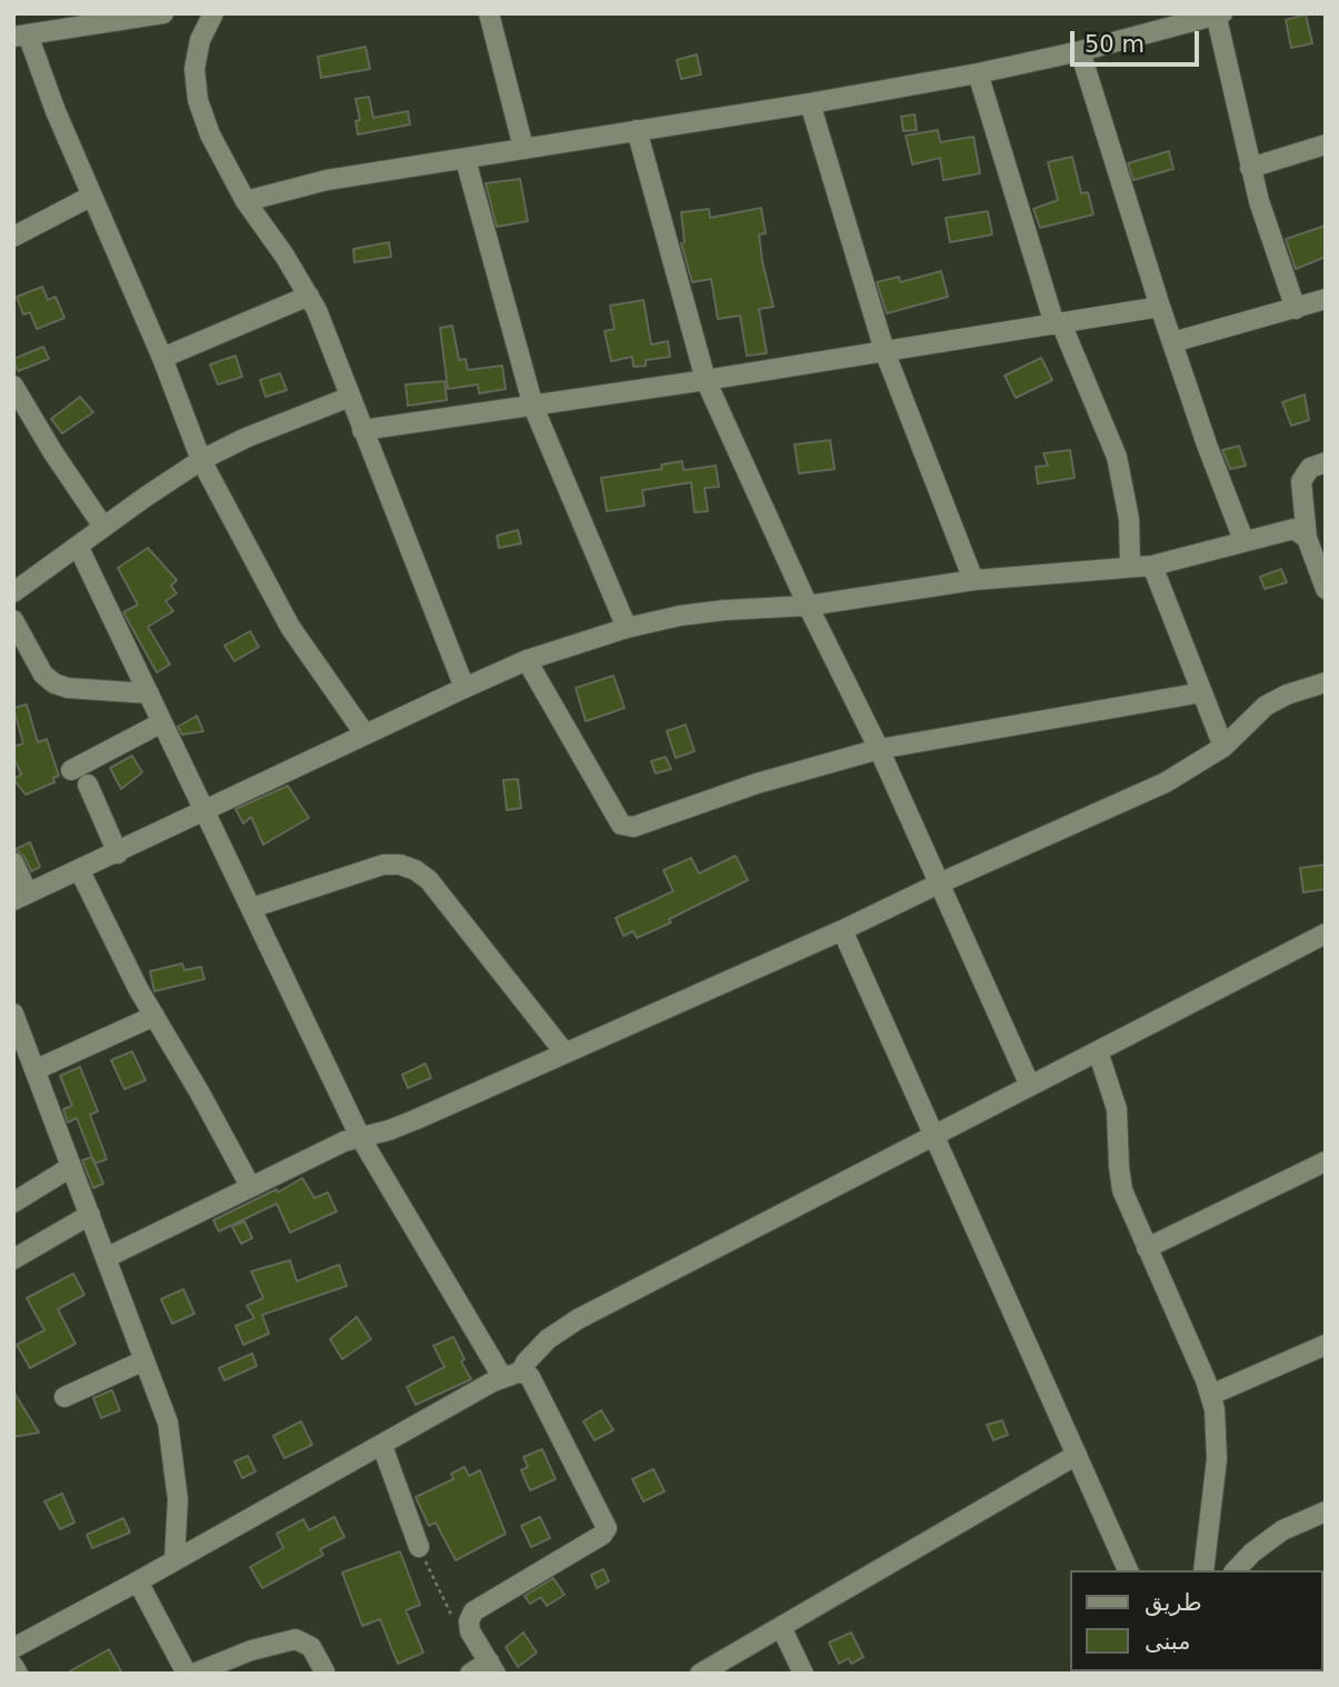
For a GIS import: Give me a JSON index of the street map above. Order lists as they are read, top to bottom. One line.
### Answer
{"legend":["طريق","مبنى"],"scale_bar":"50 m"}
